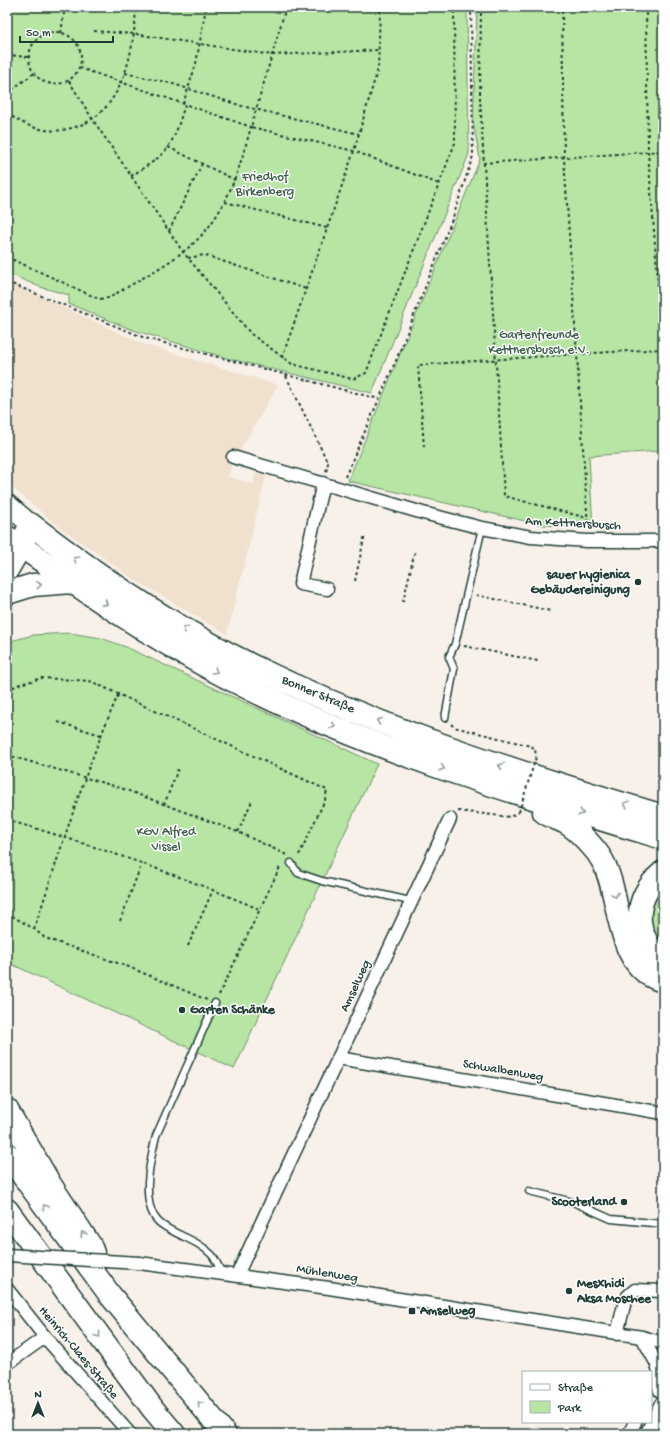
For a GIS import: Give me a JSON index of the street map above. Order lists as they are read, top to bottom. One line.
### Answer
{"streets":{"highway":["Bonner Straße"],"street":["Am Kettnersbusch","Amselweg","Schwalbenweg","Mühlenweg","Heinrich-Claes-Straße"]},"crossings":[["Amselweg","Schwalbenweg"],["Amselweg","Mühlenweg"]],"parks":["Friedhof Birkenberg","Gartenfreunde Kettnersbusch e.V.","KGV Alfred Vissel"],"places":{"other":["sauer hygienica Gebäudereinigung","Garten Schänke","Scooterland","Mesxhidi Aksa Moschee"],"transit":["Amselweg"]},"legend":["Straße","Park"],"scale_bar":"50 m","north":"top"}
